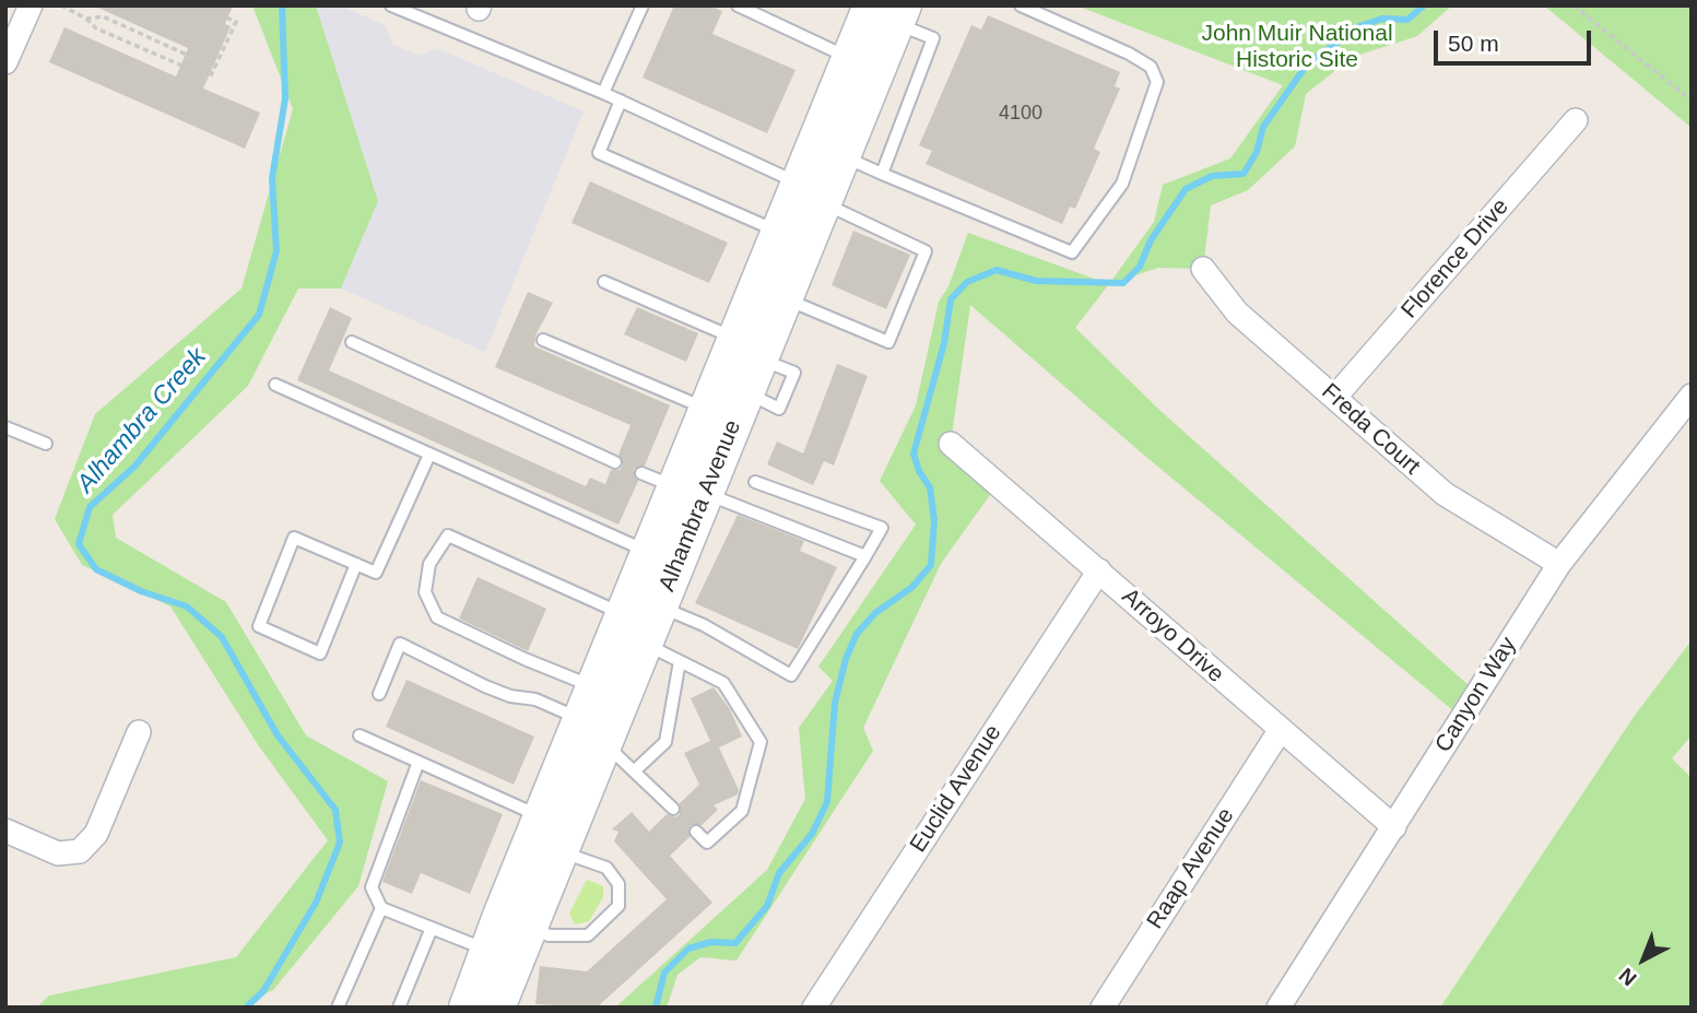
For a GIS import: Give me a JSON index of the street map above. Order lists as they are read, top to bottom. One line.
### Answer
{"streets":{"main road":["Alhambra Avenue"],"street":["Florence Drive","Freda Court","Arroyo Drive","Canyon Way","Euclid Avenue","Raap Avenue"]},"crossings":[["Florence Drive","Freda Court"],["Freda Court","Canyon Way"],["Arroyo Drive","Canyon Way"],["Arroyo Drive","Euclid Avenue"],["Arroyo Drive","Raap Avenue"]],"water":["Alhambra Creek"],"parks":["John Muir National Historic Site"],"house_numbers":["4100"],"scale_bar":"50 m","north":"bottom left"}
